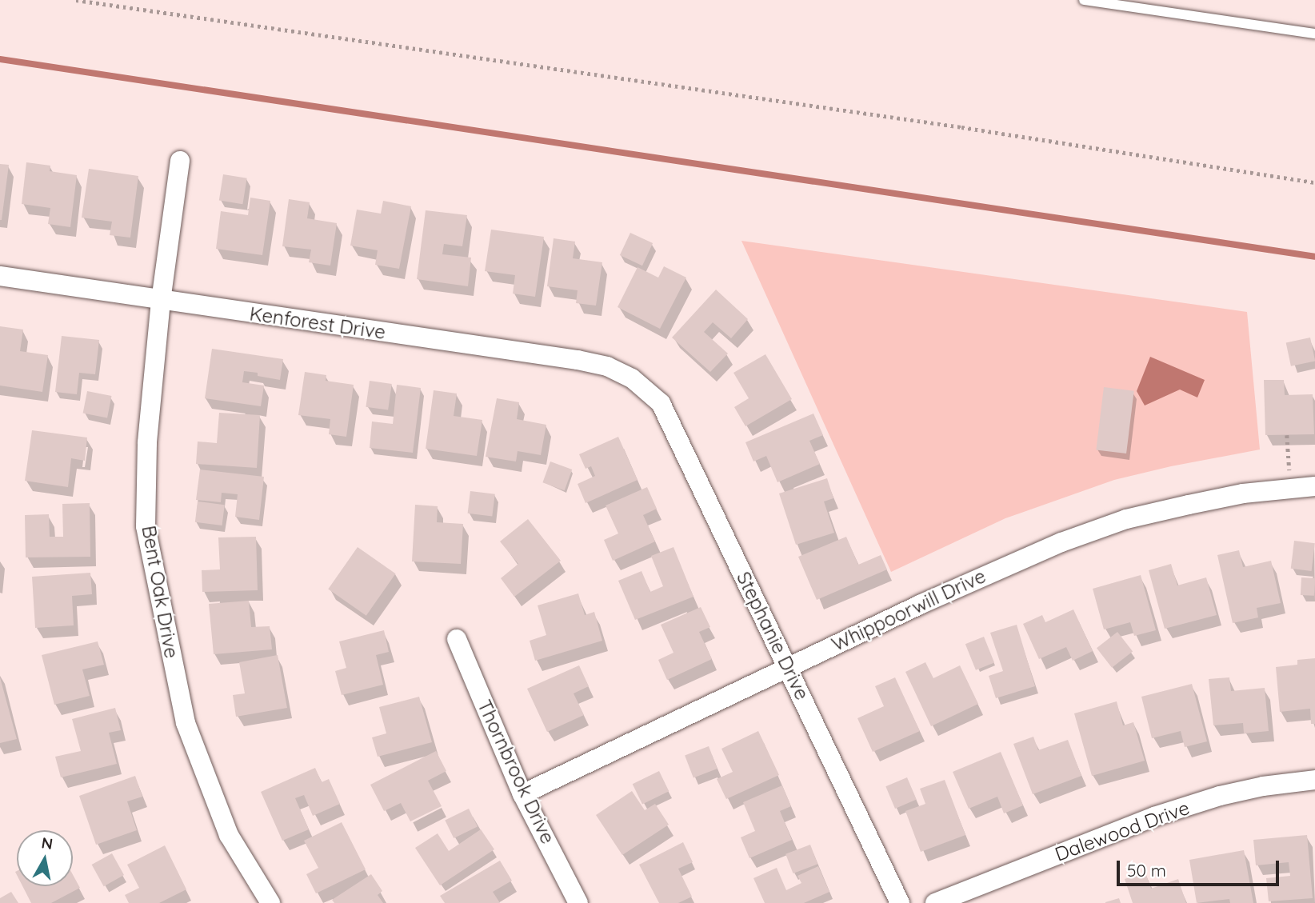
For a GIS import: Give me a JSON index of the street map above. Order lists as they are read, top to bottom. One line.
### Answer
{"streets":{"street":["Kenforest Drive","Bent Oak Drive","Whippoorwill Drive","Stephanie Drive","Thornbrook Drive","Dalewood Drive"]},"crossings":[["Kenforest Drive","Bent Oak Drive"],["Kenforest Drive","Stephanie Drive"],["Whippoorwill Drive","Stephanie Drive"],["Whippoorwill Drive","Thornbrook Drive"]],"scale_bar":"50 m","north":"top"}
